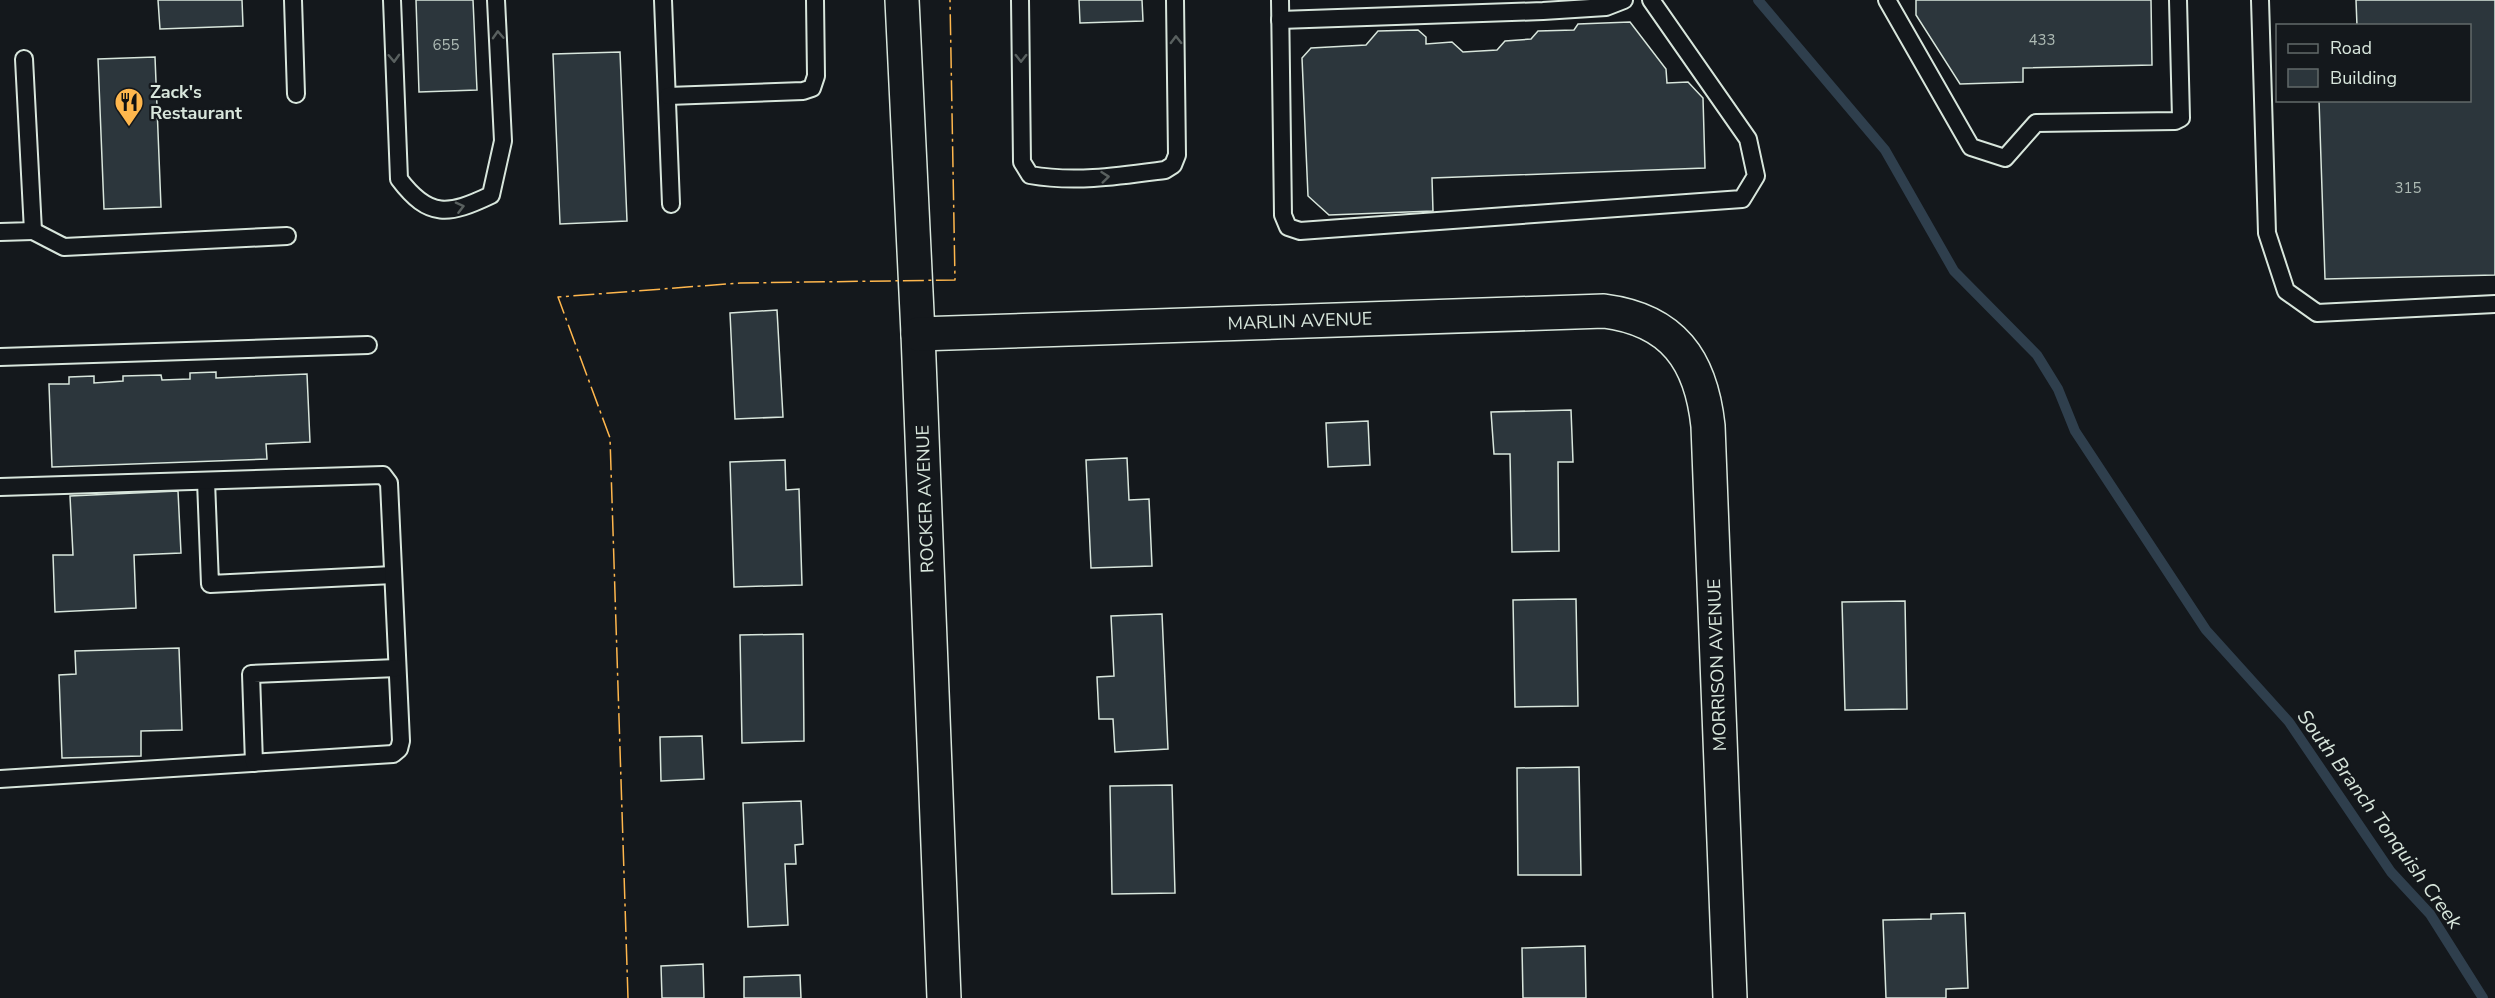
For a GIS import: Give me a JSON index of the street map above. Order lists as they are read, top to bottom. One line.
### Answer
{"streets":{"street":["MARLIN AVENUE","ROCKER AVENUE","MORRISON AVENUE"]},"crossings":[["MARLIN AVENUE","ROCKER AVENUE"],["MARLIN AVENUE","MORRISON AVENUE"]],"water":["South Branch Tonquish Creek"],"places":{"restaurant":["Zack's Restaurant"]},"house_numbers":["433","655","315"],"legend":["Road","Building"]}
